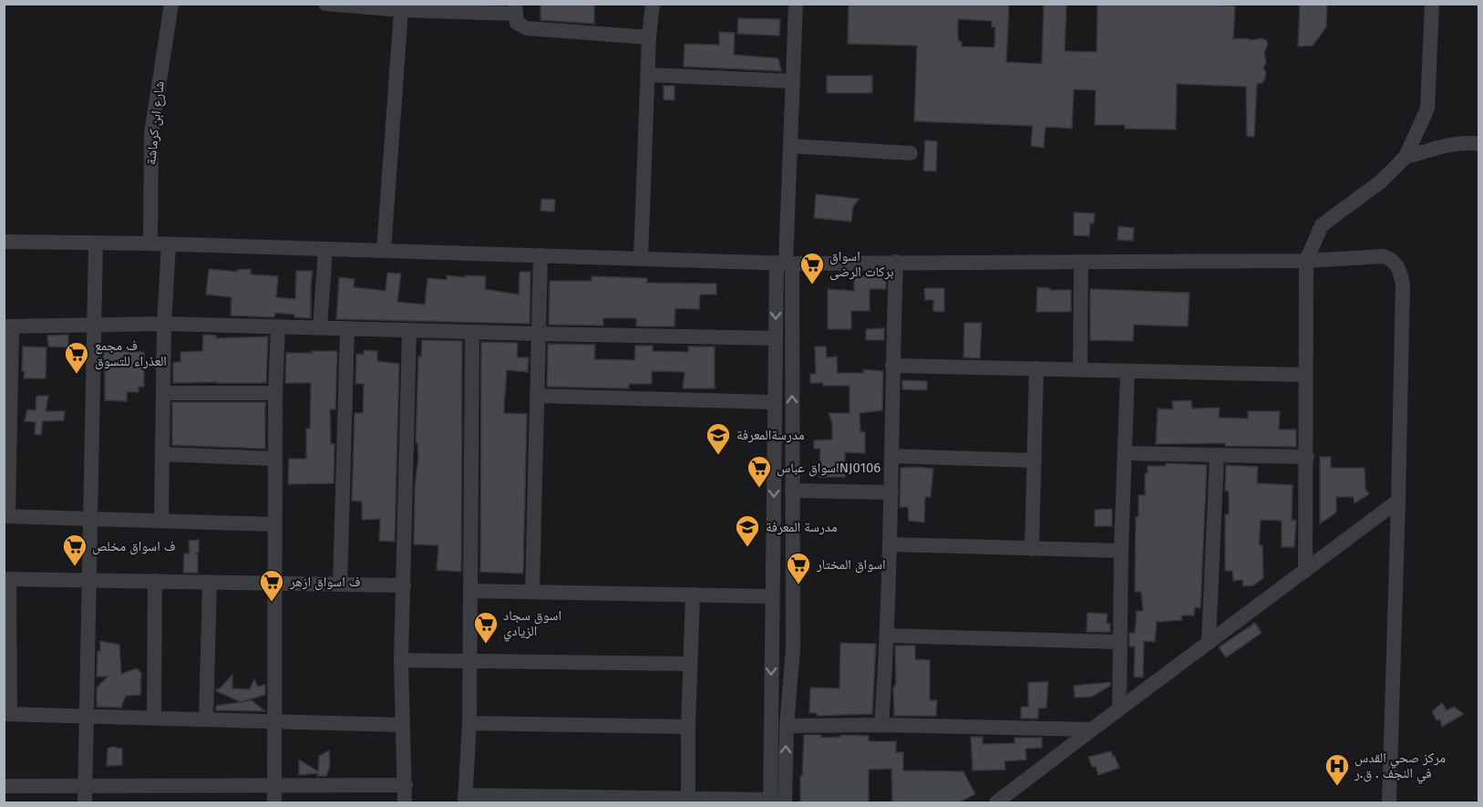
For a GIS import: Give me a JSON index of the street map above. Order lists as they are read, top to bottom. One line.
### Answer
{"streets":{"street":["شارع ابن كرماشة"]},"places":{"supermarket":["اسواق بركات الرضى","ف مجمع العذراء للتسوق","اسواق عباسNJ0106","ف اسواق مخلص","اسواق المختار","ف اسواق ازهر","اسوق سجاد الزيادي"],"school or university":["مدرسةالمعرفة","مدرسة المعرفة"],"hospital":["مركز صحي القدس في النجف . ق.ر"]}}
